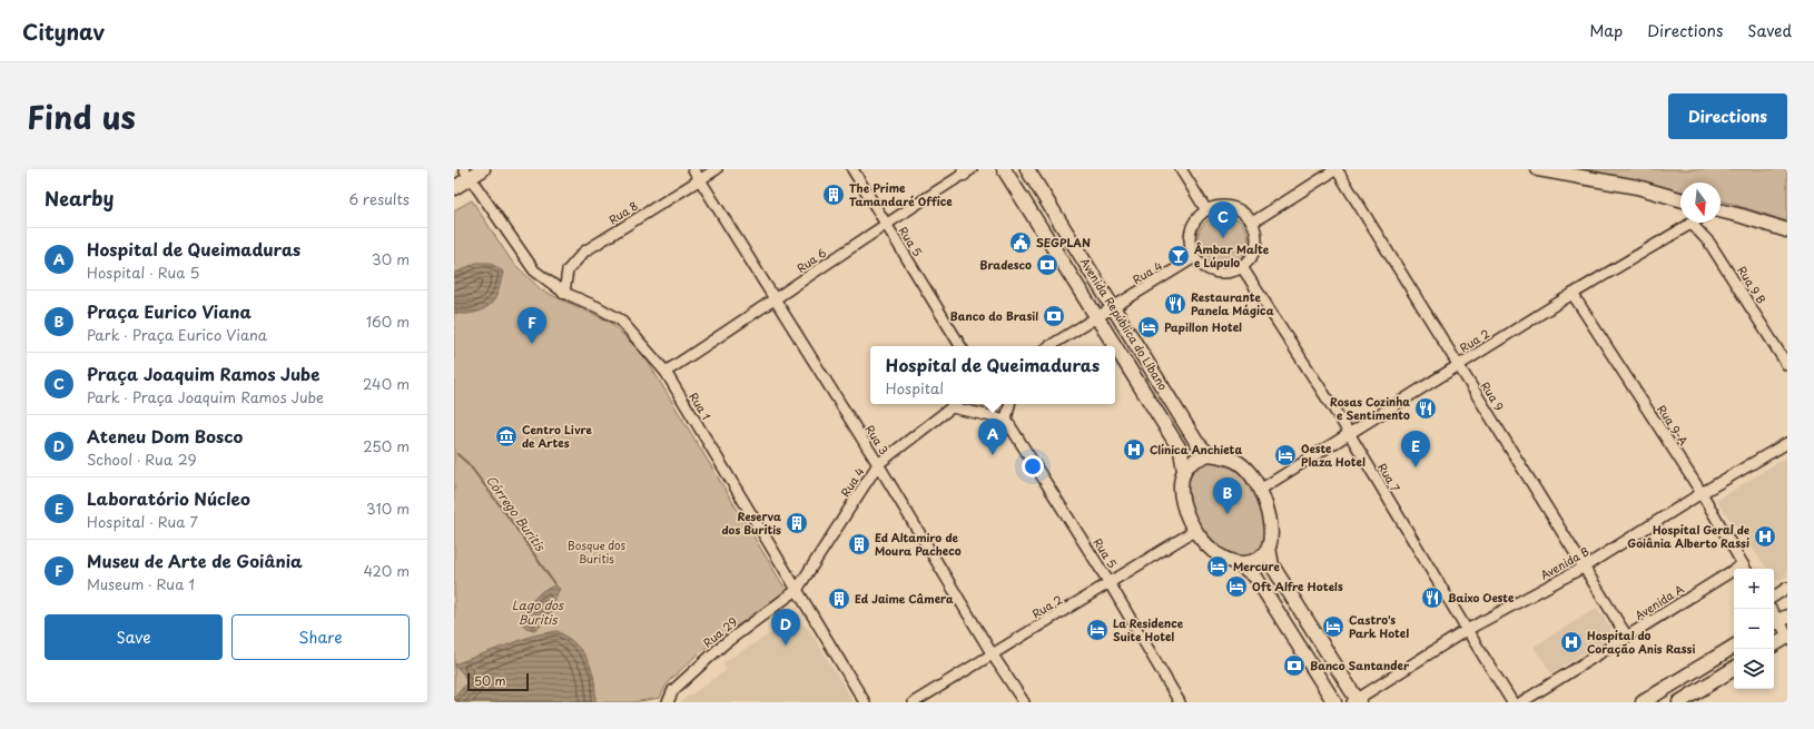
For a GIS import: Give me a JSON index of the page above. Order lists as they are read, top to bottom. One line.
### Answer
{"streets":{"main road":["Avenida República do Líbano"],"street":["Rua 8","Rua 5","Rua 6","Rua 4","Rua 9 B","Rua 2","Rua 9","Rua 1","Rua 9-A","Rua 3","Rua 7","Avenida B","Avenida A","Rua 29"]},"crossings":[["Rua 8","Rua 1"],["Rua 8","Rua 3"],["Rua 5","Rua 6"],["Rua 5","Rua 2"],["Rua 6","Rua 1"],["Rua 6","Rua 3"],["Rua 4","Avenida República do Líbano"],["Rua 4","Rua 1"],["Rua 4","Rua 3"],["Rua 4","Rua 7"],["Rua 4","Rua 29"],["Rua 9 B","Rua 2"],["Avenida República do Líbano","Rua 2"],["Rua 2","Rua 9"],["Rua 2","Rua 9-A"],["Rua 2","Rua 3"],["Rua 2","Rua 7"],["Rua 9","Avenida B"],["Rua 9","Avenida A"],["Rua 1","Rua 29"],["Rua 9-A","Avenida B"],["Rua 7","Avenida B"]],"water":["Córrego Buritis","Lago dos Buritis"],"parks":["Bosque dos Buritis"],"places":{"building":["The Prime Tamandaré Office","Reserva dos Buritis","Ed Altamiro de Moura Pacheco","Ed Jaime Câmera"],"public building":["SEGPLAN"],"bar":["Âmbar Malte e Lúpulo"],"bank":["Bradesco","Banco do Brasil","Banco Santander"],"restaurant":["Restaurante Panela Mágica","Rosas Cozinha e Sentimento","Baixo Oeste"],"hotel":["Papillon Hotel","Oeste Plaza Hotel","Mercure","Oft Alfre Hotels","Castro's Park Hotel","La Residence Suite Hotel"],"museum":["Centro Livre de Artes"],"hospital":["Clínica Anchieta","Hospital Geral de Goiânia Alberto Rassi","Hospital do Coração Anis Rassi"]},"scale_bar":"50 m","north":"bottom","page":{"header":"Citynav","nav":["Map","Directions","Saved"],"title":"Find us","buttons":["Directions",["Save","Share"]],"heading":["Nearby","6 results"],"pins":["C","F","A","E","B","D"],"list":[{"mark":"A","name":"Hospital de Queimaduras","note":"Hospital · Rua 5","value":"30 m"},{"mark":"B","name":"Praça Eurico Viana","note":"Park · Praça Eurico Viana","value":"160 m"},{"mark":"C","name":"Praça Joaquim Ramos Jube","note":"Park · Praça Joaquim Ramos Jube","value":"240 m"},{"mark":"D","name":"Ateneu Dom Bosco","note":"School · Rua 29","value":"250 m"},{"mark":"E","name":"Laboratório Núcleo","note":"Hospital · Rua 7","value":"310 m"},{"mark":"F","name":"Museu de Arte de Goiânia","note":"Museum · Rua 1","value":"420 m"}],"popup":["Hospital de Queimaduras","Hospital"],"map_buttons":["+","−"],"scale":"50 m"}}
